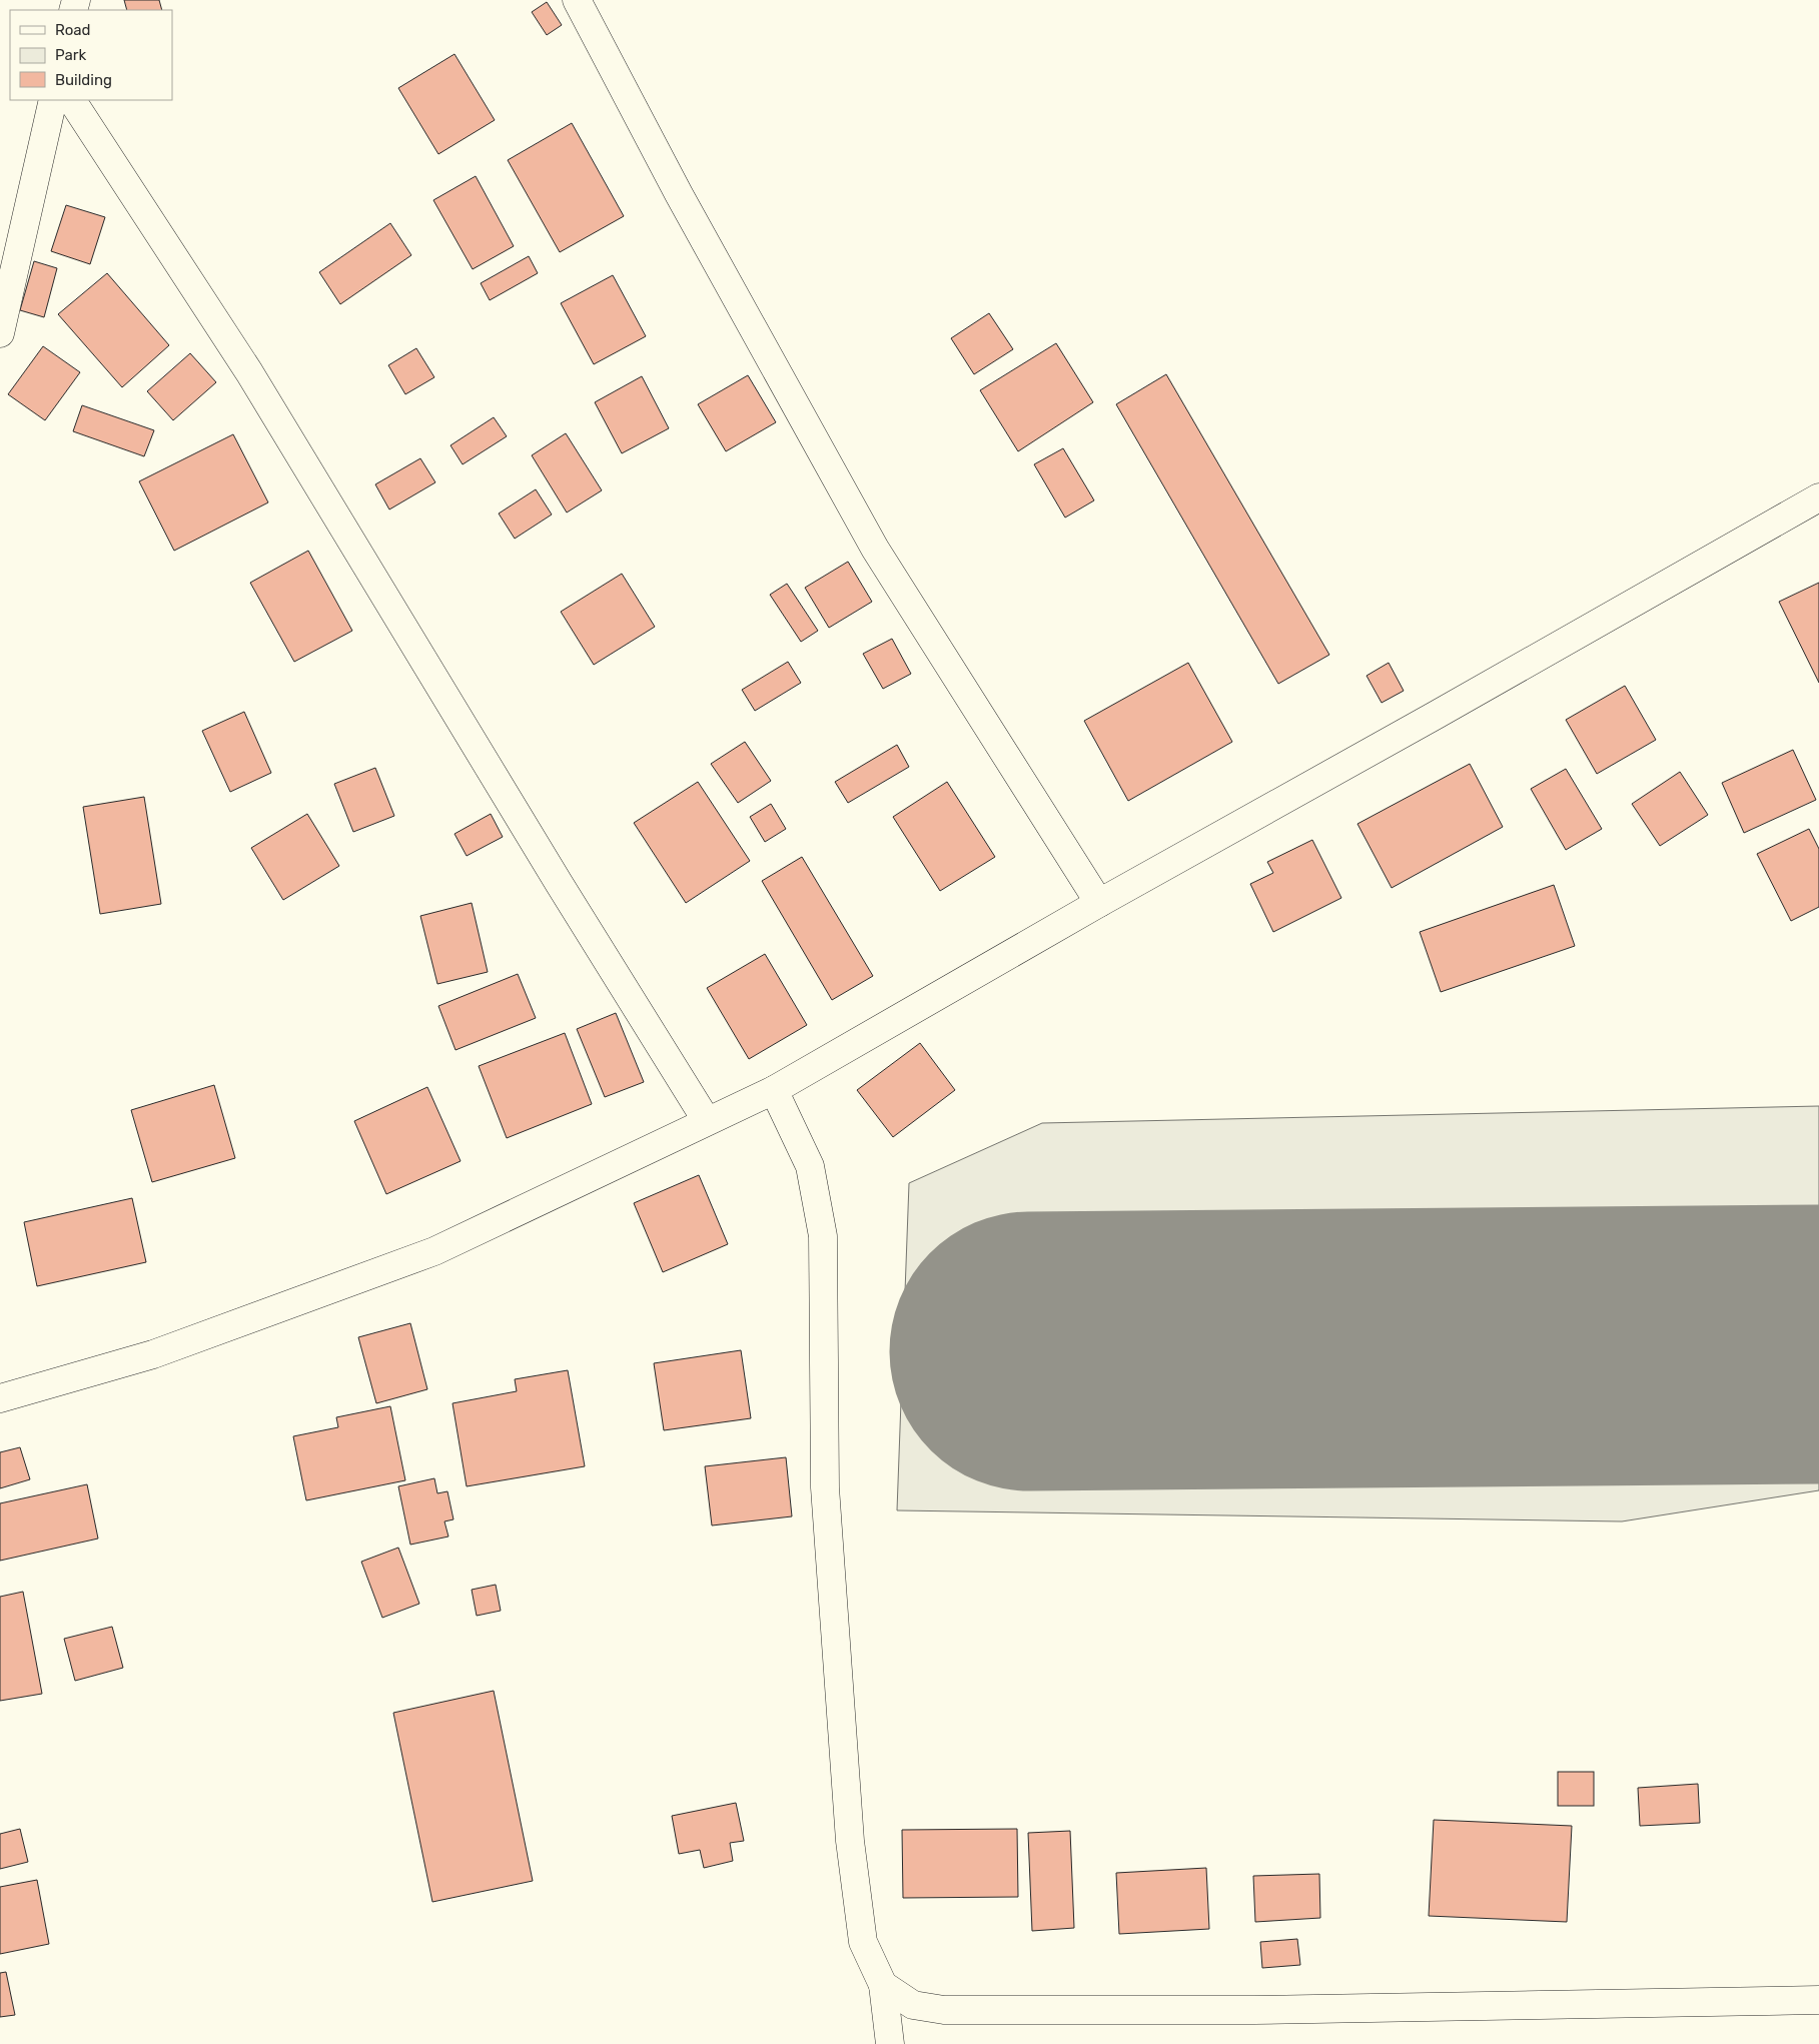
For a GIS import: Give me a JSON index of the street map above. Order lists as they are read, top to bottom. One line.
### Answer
{"legend":["Road","Park","Building"]}
